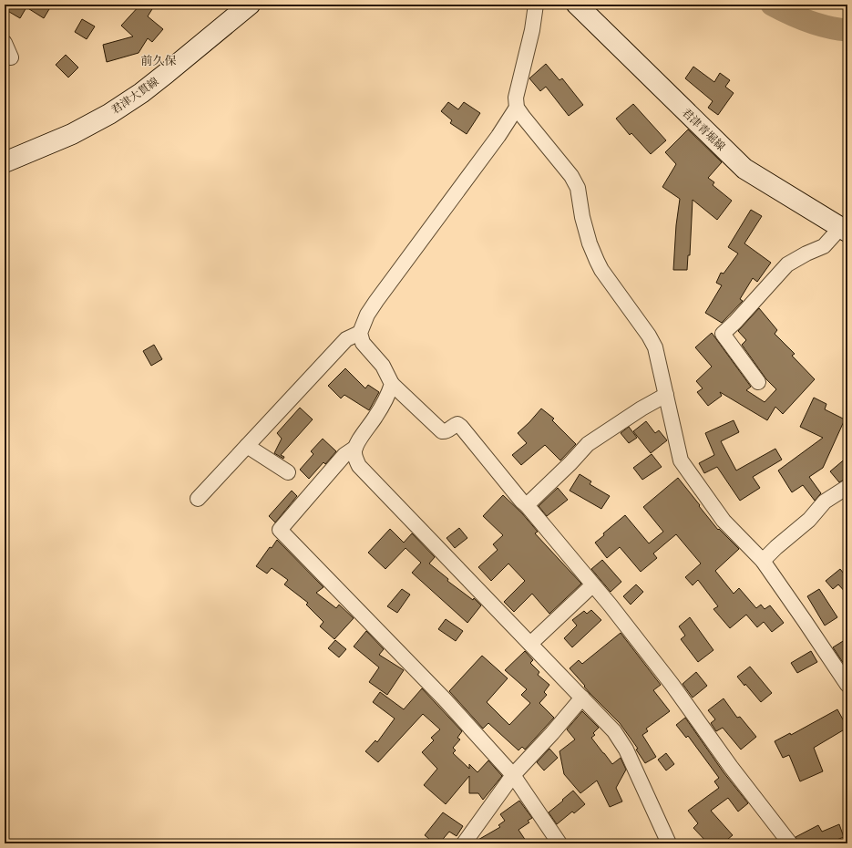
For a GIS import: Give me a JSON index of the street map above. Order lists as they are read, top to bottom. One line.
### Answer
{"streets":{"main road":["君津大貫線","君津青堀線"]},"districts":["前久保"]}
